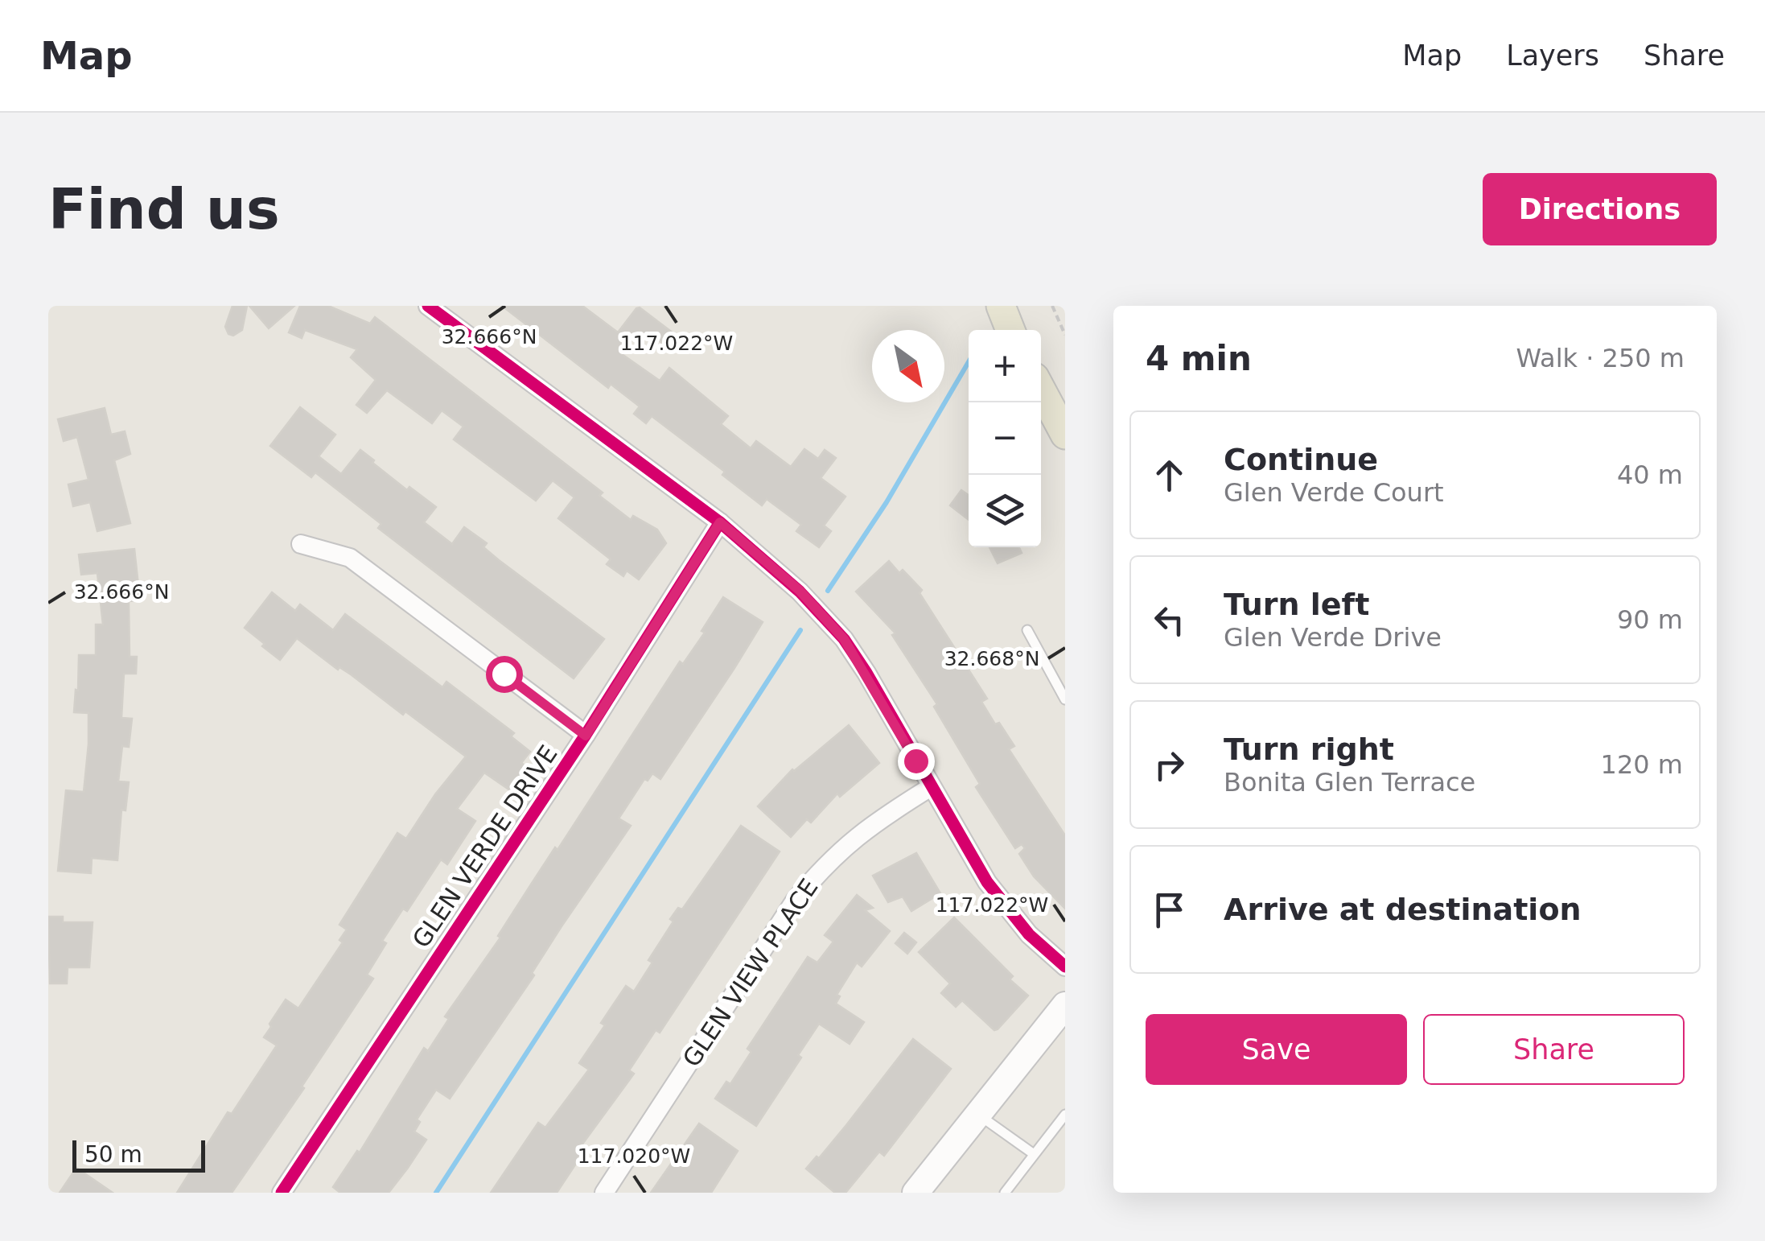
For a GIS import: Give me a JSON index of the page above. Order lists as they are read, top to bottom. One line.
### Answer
{"streets":{"street":["GLEN VERDE DRIVE","GLEN VIEW PLACE"]},"scale_bar":"50 m","north":"bottom right","page":{"header":"Map","nav":["Map","Layers","Share"],"buttons":["Directions",["Save","Share"]],"title":"Find us","heading":["4 min","Walk · 250 m"],"map_buttons":["+","−"],"list":[["Continue","Glen Verde Court","40 m"],["Turn left","Glen Verde Drive","90 m"],["Turn right","Bonita Glen Terrace","120 m"],"Arrive at destination"],"scale":"50 m"},"coordinates":["32.666°N","117.022°W","32.668°N","117.020°W"]}
